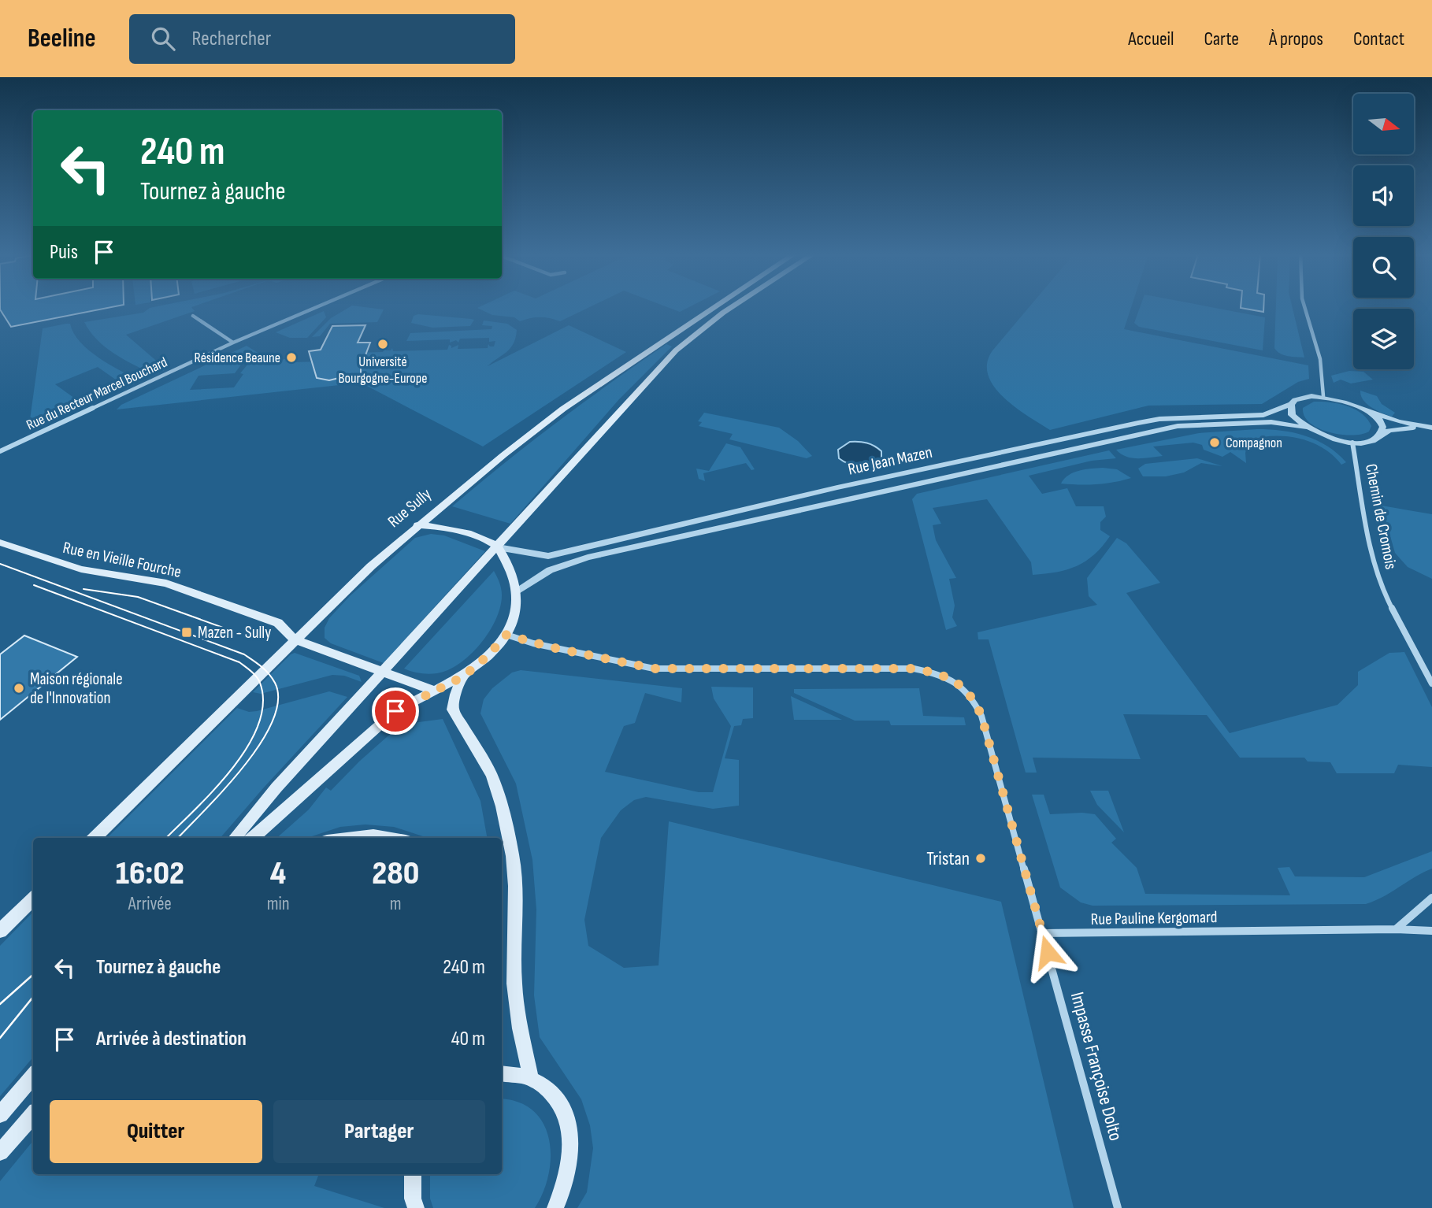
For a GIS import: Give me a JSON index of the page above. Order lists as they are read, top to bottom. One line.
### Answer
{"streets":{"main road":["Rue Sully","Rue en Vieille Fourche"],"street":["Rue du Recteur Marcel Bouchard","Rue Jean Mazen","Chemin de Cromois","Rue Pauline Kergomard","Impasse Françoise Dolto"]},"crossings":[["Rue Sully","Rue en Vieille Fourche"],["Rue Pauline Kergomard","Impasse Françoise Dolto"]],"places":{"other":["Université Bourgogne-Europe","Résidence Beaune","Compagnon","Maison régionale de l'Innovation","Tristan"],"transit":["Mazen - Sully"]},"north":"right","page":{"header":"Beeline","search":"Rechercher","nav":["Accueil","Carte","À propos","Contact"],"turn":["240 m","Tournez à gauche"],"then":"Puis","eta":["16:02","Arrivée","4","min","280","m"],"list":[{"name":"Tournez à gauche","value":"240 m"},{"name":"Arrivée à destination","value":"40 m"}],"buttons":["Quitter","Partager"]}}
